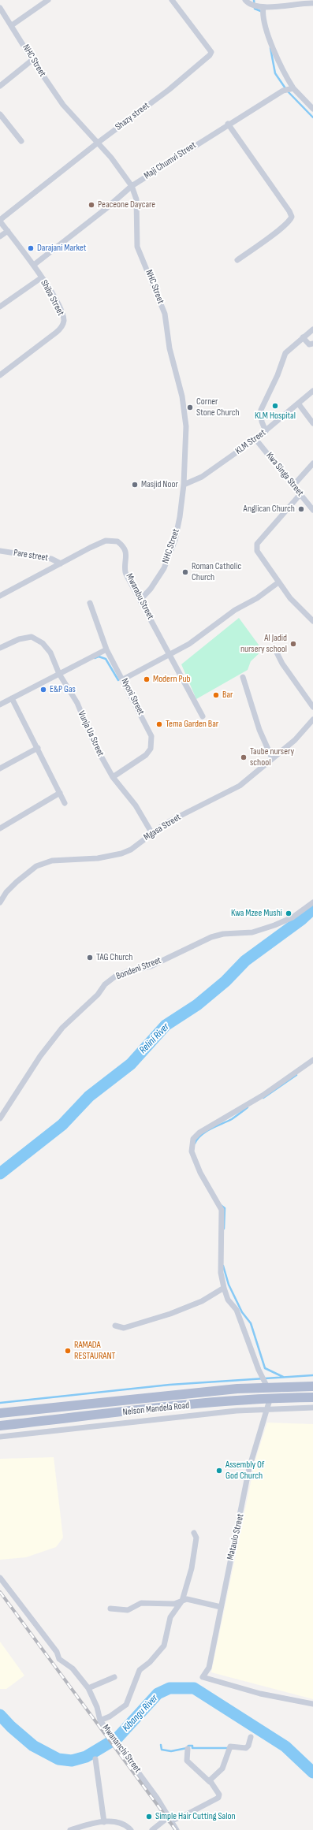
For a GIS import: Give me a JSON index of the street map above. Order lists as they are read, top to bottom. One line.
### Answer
{"streets":{"main road":["Nelson Mandela Road"],"street":["NHC Street","Shazy street","Maji Chumvi Street","Shiba Street","KLM Street","Kwa Singa Street","Pare street","Mwarabu Street","Nyoni Street","Vunja Ua Street","Mgasa Street","Bondeni Street","Mataulo Street","Mwananchi Street"]},"crossings":[["NHC Street","Shazy street"],["NHC Street","Maji Chumvi Street"],["NHC Street","KLM Street"],["NHC Street","Mwarabu Street"],["Shazy street","Shiba Street"],["Maji Chumvi Street","Shiba Street"],["KLM Street","Kwa Singa Street"],["Pare street","Mwarabu Street"],["Nyoni Street","Vunja Ua Street"],["Vunja Ua Street","Mgasa Street"],["Nelson Mandela Road","Mataulo Street"]],"water":["Relini River","Kibangu River"],"places":["Peaceone Daycare","Darajani Market","KLM Hospital","Corner Stone Church","Masjid Noor","Anglican Church","Roman Catholic Church","Al Jadid nursery school","Modern Pub","E&P Gas","Bar","Tema Garden Bar","Taube nursery school","Kwa Mzee Mushi","TAG Church","RAMADA RESTAURANT","Assembly Of God Church","Simple Hair Cutting Salon"]}
